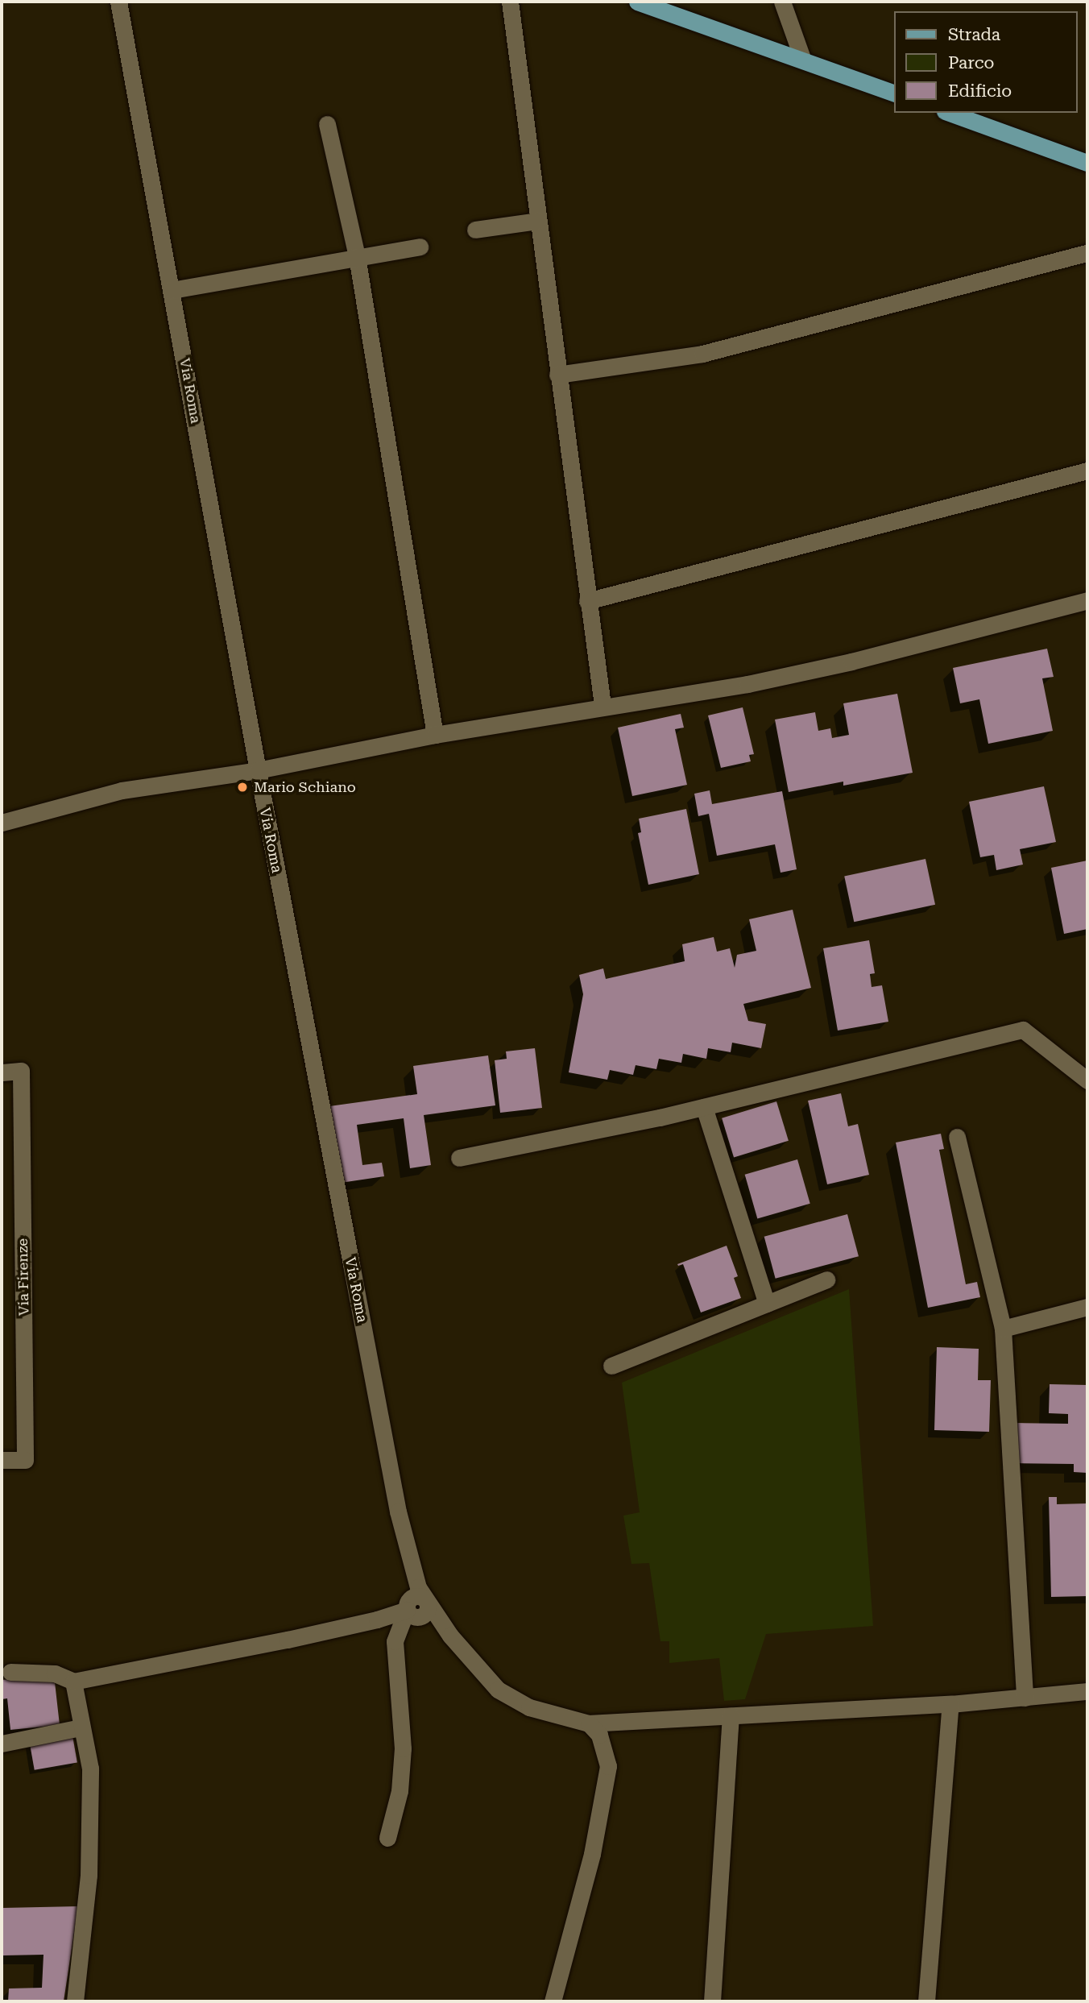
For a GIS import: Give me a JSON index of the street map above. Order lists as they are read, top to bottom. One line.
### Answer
{"streets":{"street":["Via Roma","Via Firenze"]},"places":["Mario Schiano"],"legend":["Strada","Parco","Edificio"]}
